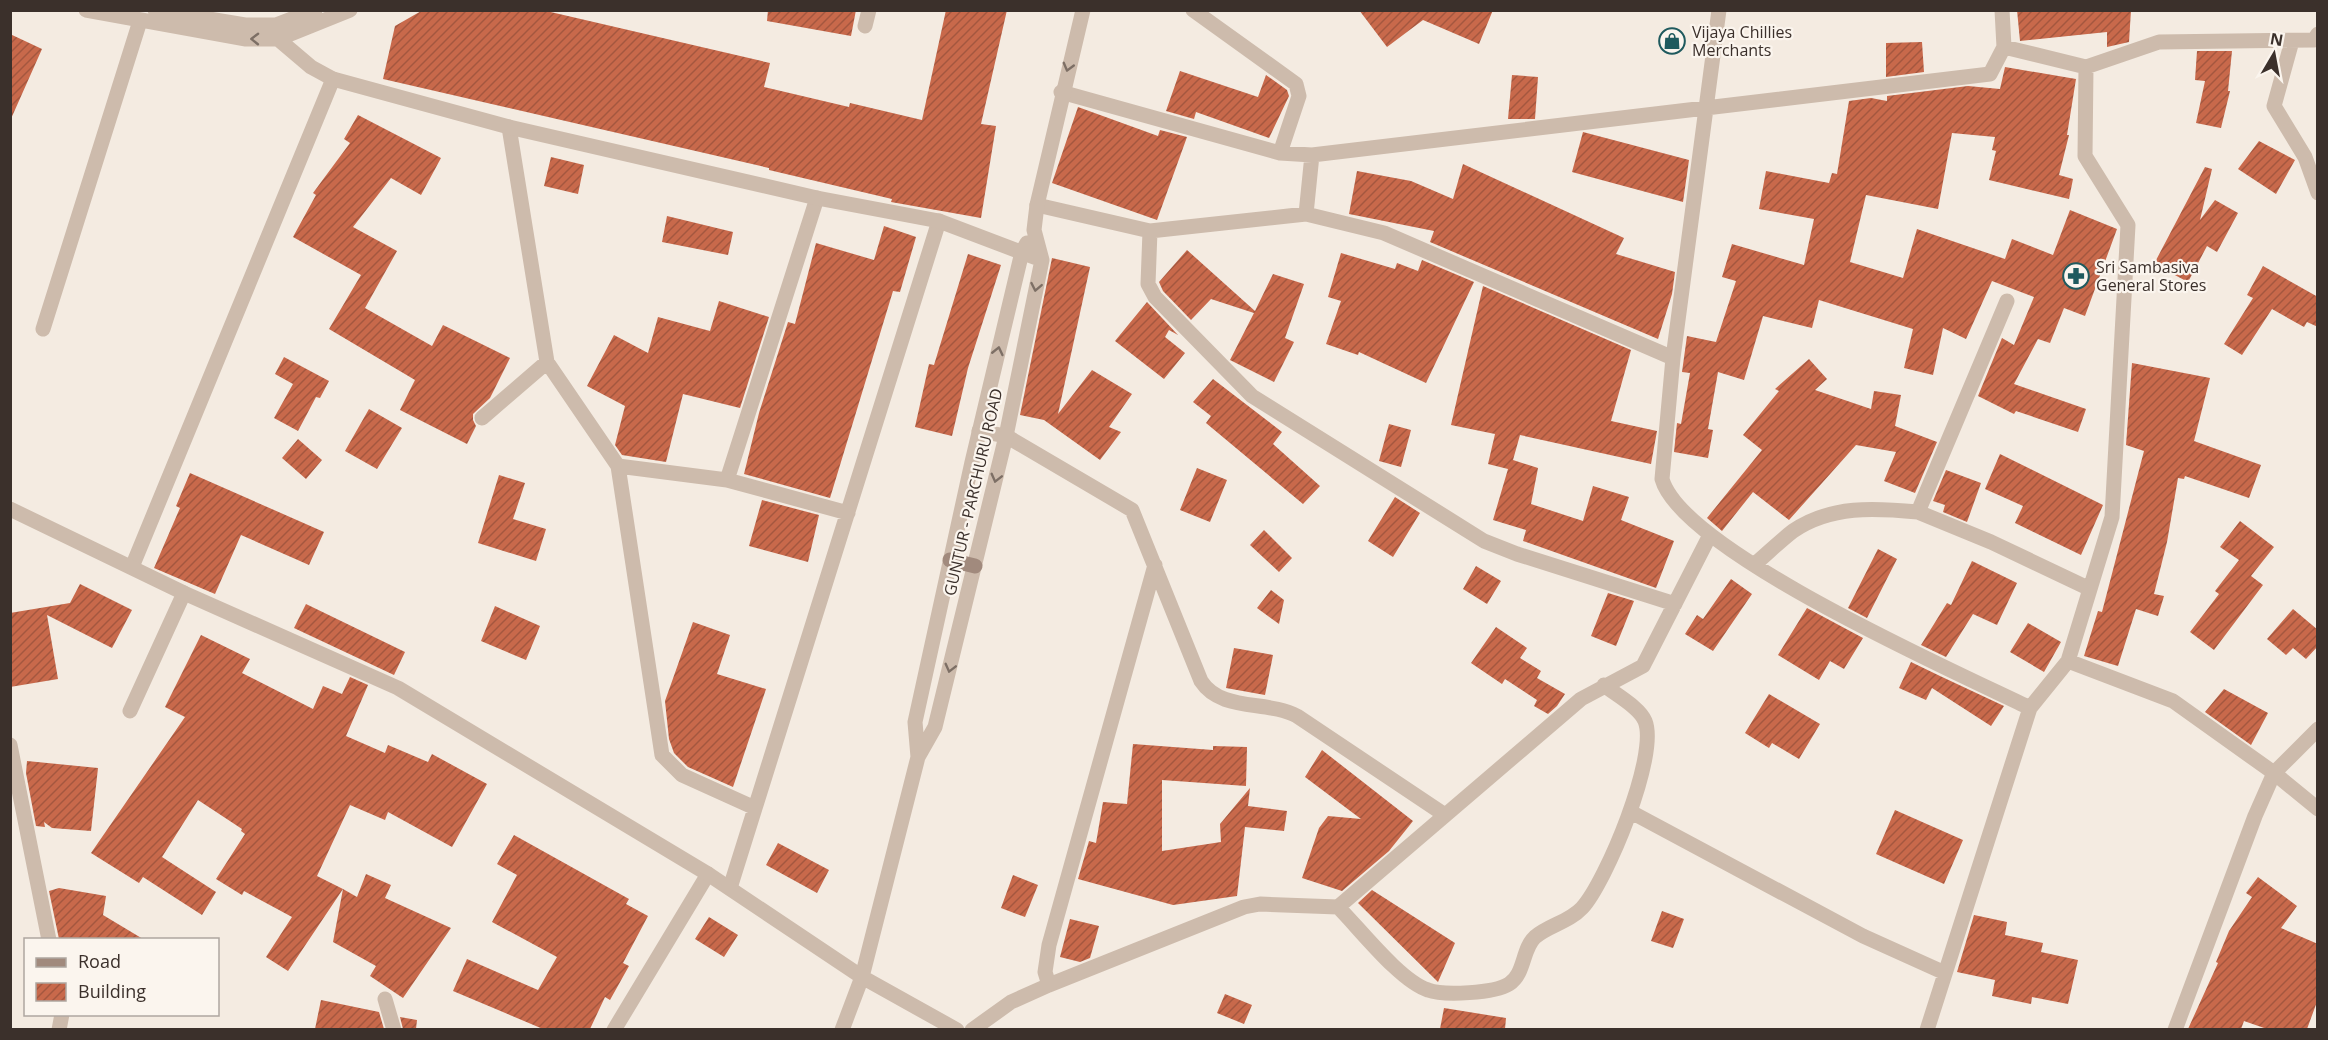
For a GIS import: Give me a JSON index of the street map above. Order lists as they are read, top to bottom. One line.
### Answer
{"streets":{"street":["GUNTUR - PARCHURU ROAD"]},"places":{"shop":["Vijaya Chillies Merchants"],"pharmacy":["Sri Sambasiva General Stores"]},"legend":["Road","Building"],"north":"top"}
